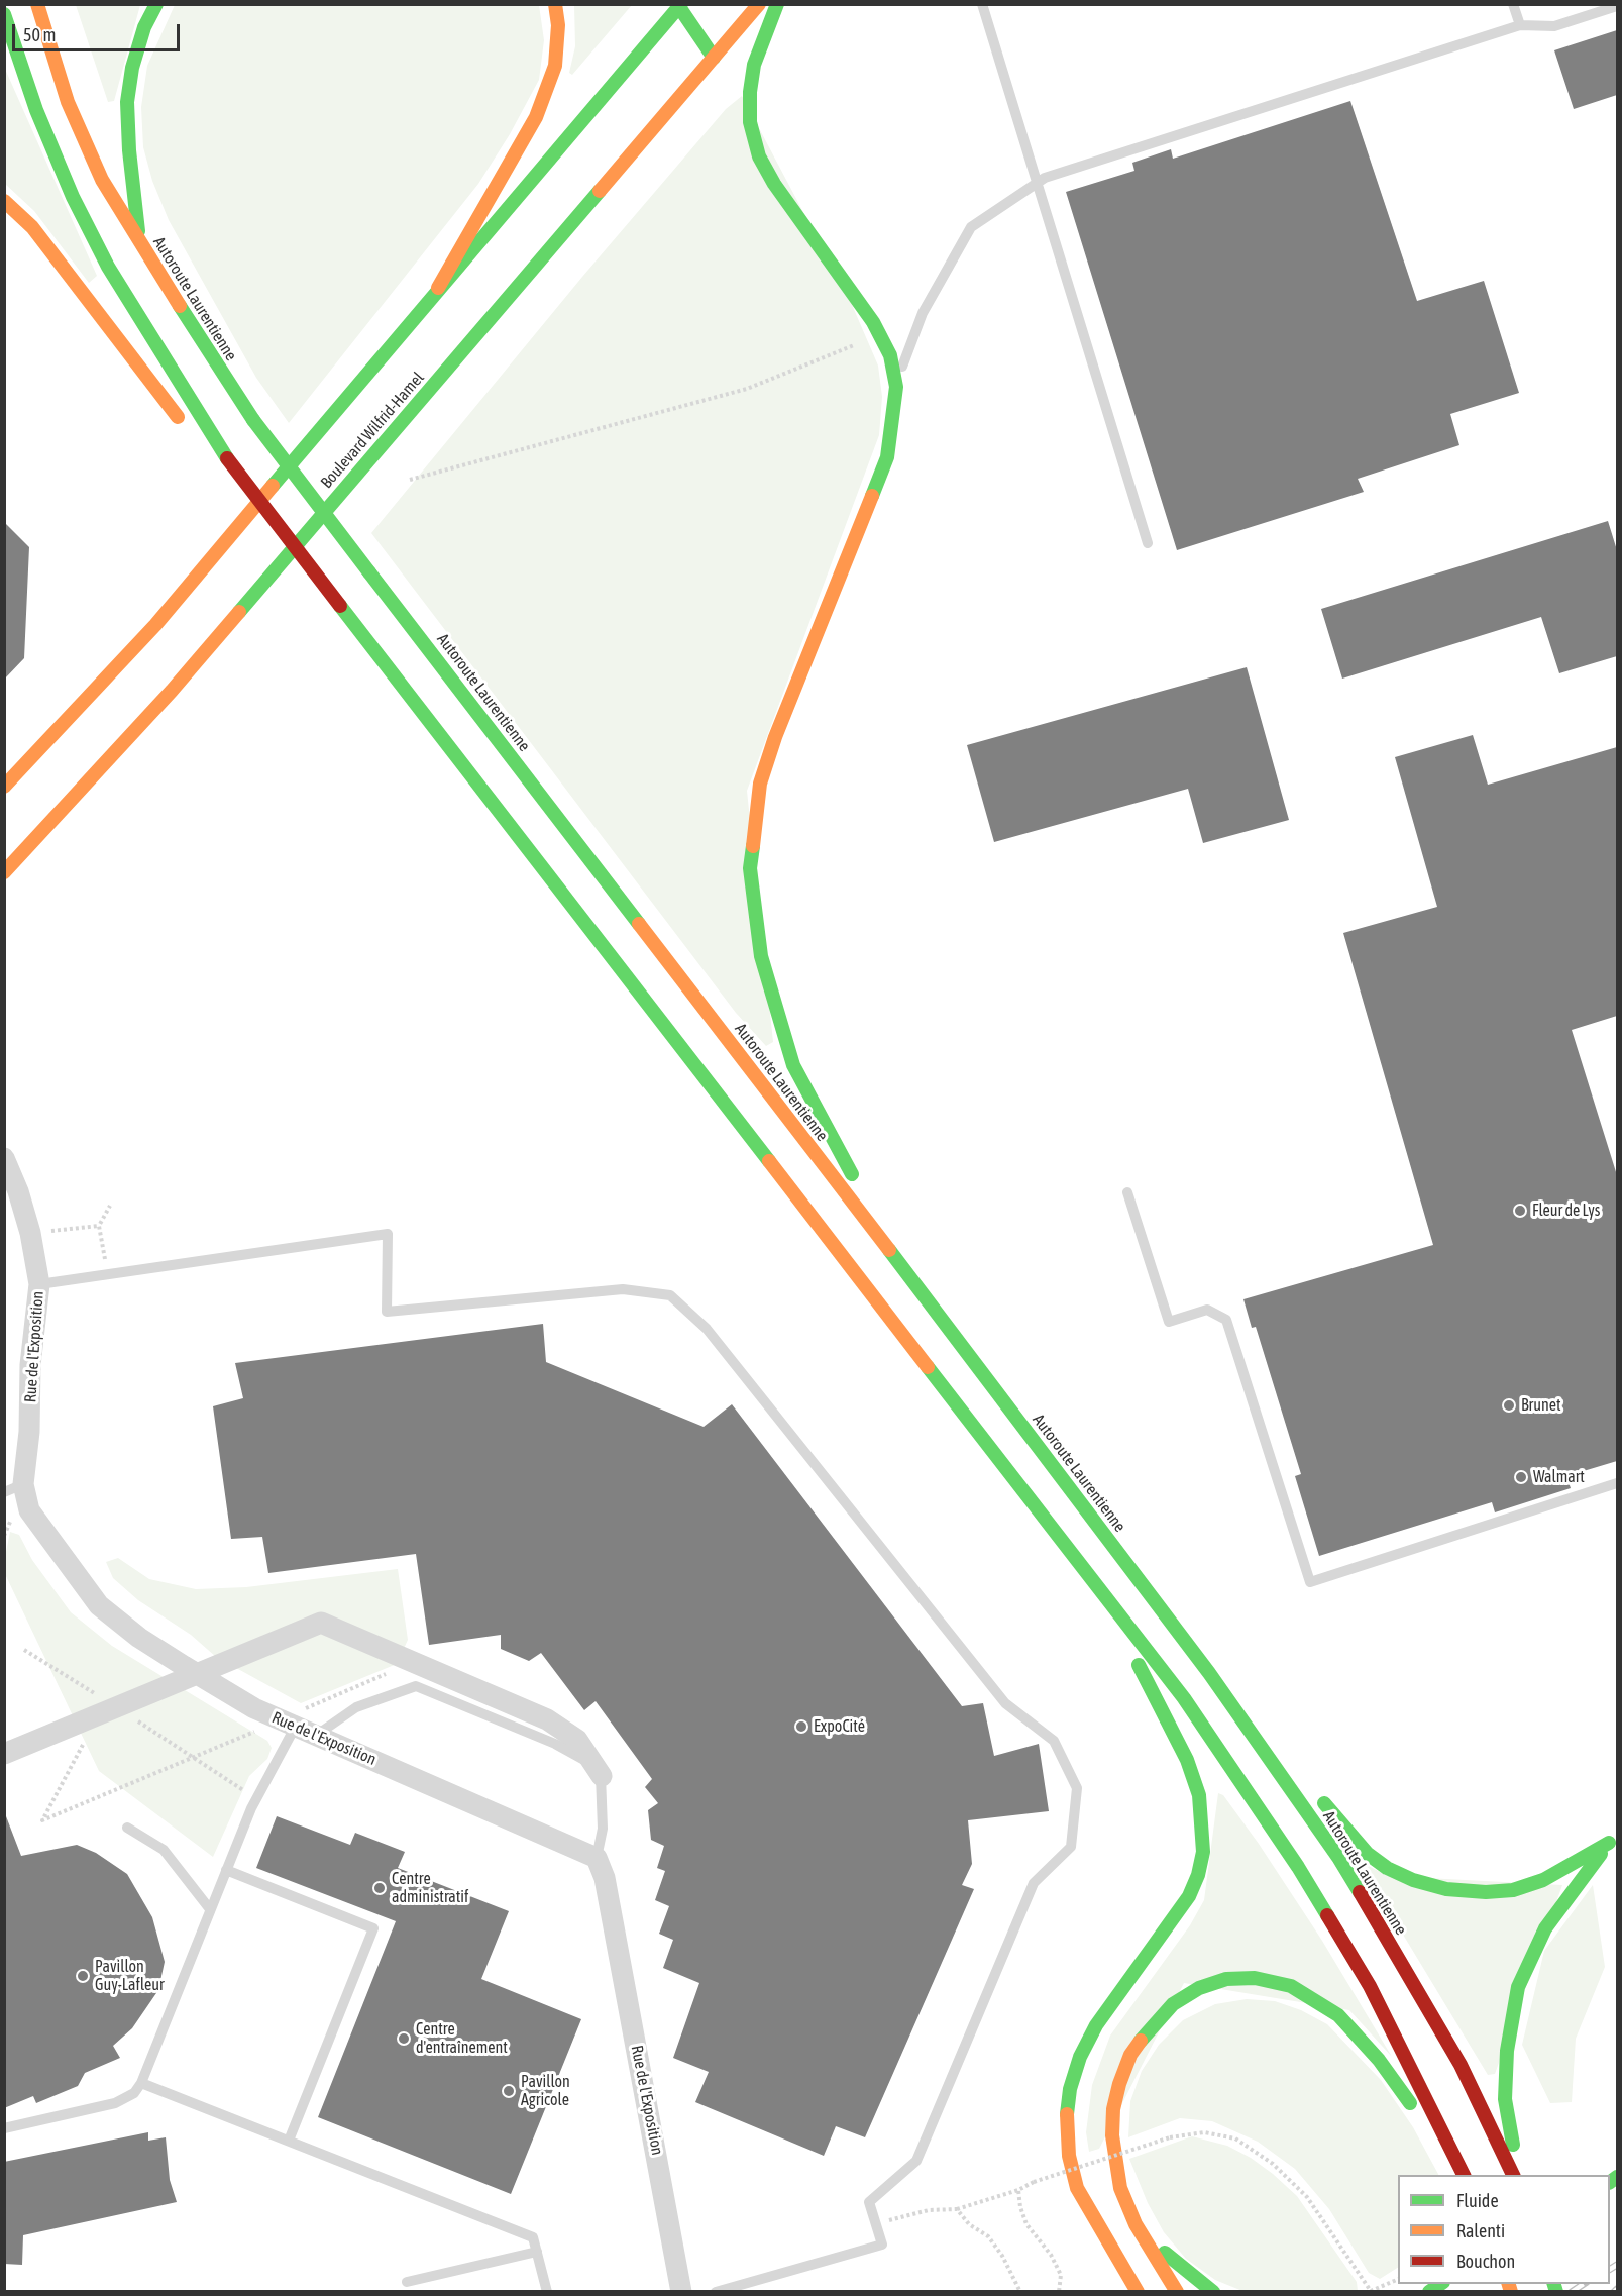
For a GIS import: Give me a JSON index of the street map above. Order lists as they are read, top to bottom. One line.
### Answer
{"streets":{"main road":["Autoroute Laurentienne","Boulevard Wilfrid-Hamel"],"street":["Rue de l'Exposition"]},"places":["Fleur de Lys","Brunet","Walmart","ExpoCité","Centre administratif","Pavillon Guy-Lafleur","Centre d'entraînement","Pavillon Agricole"],"legend":["Fluide","Ralenti","Bouchon"],"scale_bar":"50 m"}
